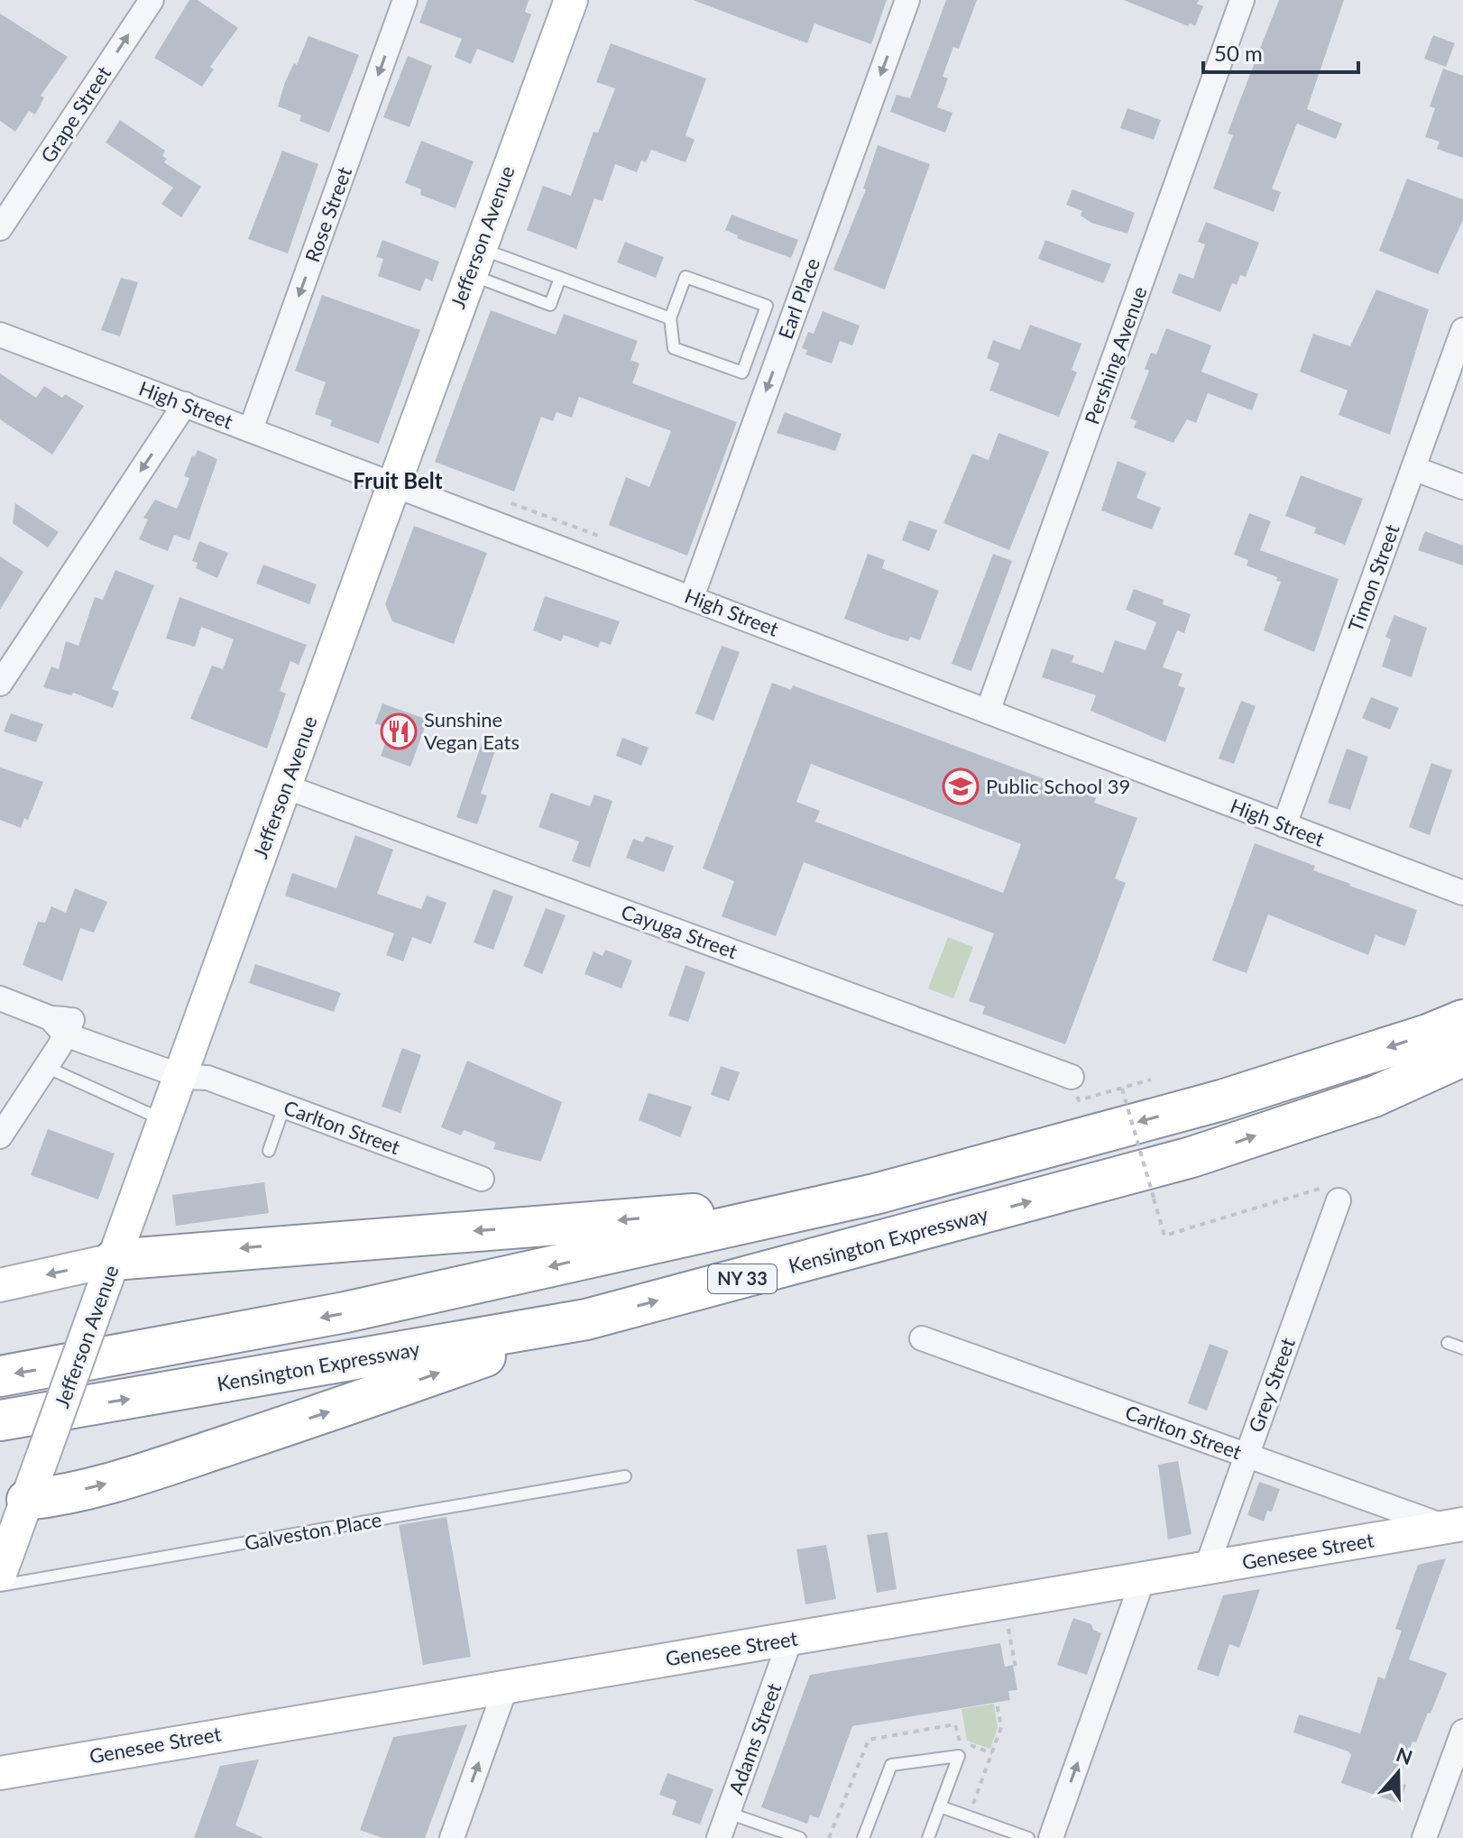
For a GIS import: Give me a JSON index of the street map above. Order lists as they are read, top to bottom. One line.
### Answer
{"streets":{"highway":["Kensington Expressway","NY 33"],"street":["Grape Street","Rose Street","Jefferson Avenue","Earl Place","Pershing Avenue","High Street","Timon Street","Cayuga Street","Carlton Street","Grey Street","Genesee Street","Adams Street"],"lane":["Galveston Place"]},"crossings":[["Rose Street","High Street"],["Jefferson Avenue","High Street"],["Jefferson Avenue","Cayuga Street"],["Jefferson Avenue","Carlton Street"],["Earl Place","High Street"],["Pershing Avenue","High Street"],["High Street","Timon Street"],["Carlton Street","Grey Street"],["Carlton Street","Genesee Street"],["Grey Street","Genesee Street"],["Genesee Street","Adams Street"]],"one_way":["Grape Street","Rose Street","Earl Place"],"districts":["Fruit Belt"],"places":{"restaurant":["Sunshine Vegan Eats"],"school or university":["Public School 39"]},"scale_bar":"50 m","north":"top"}
